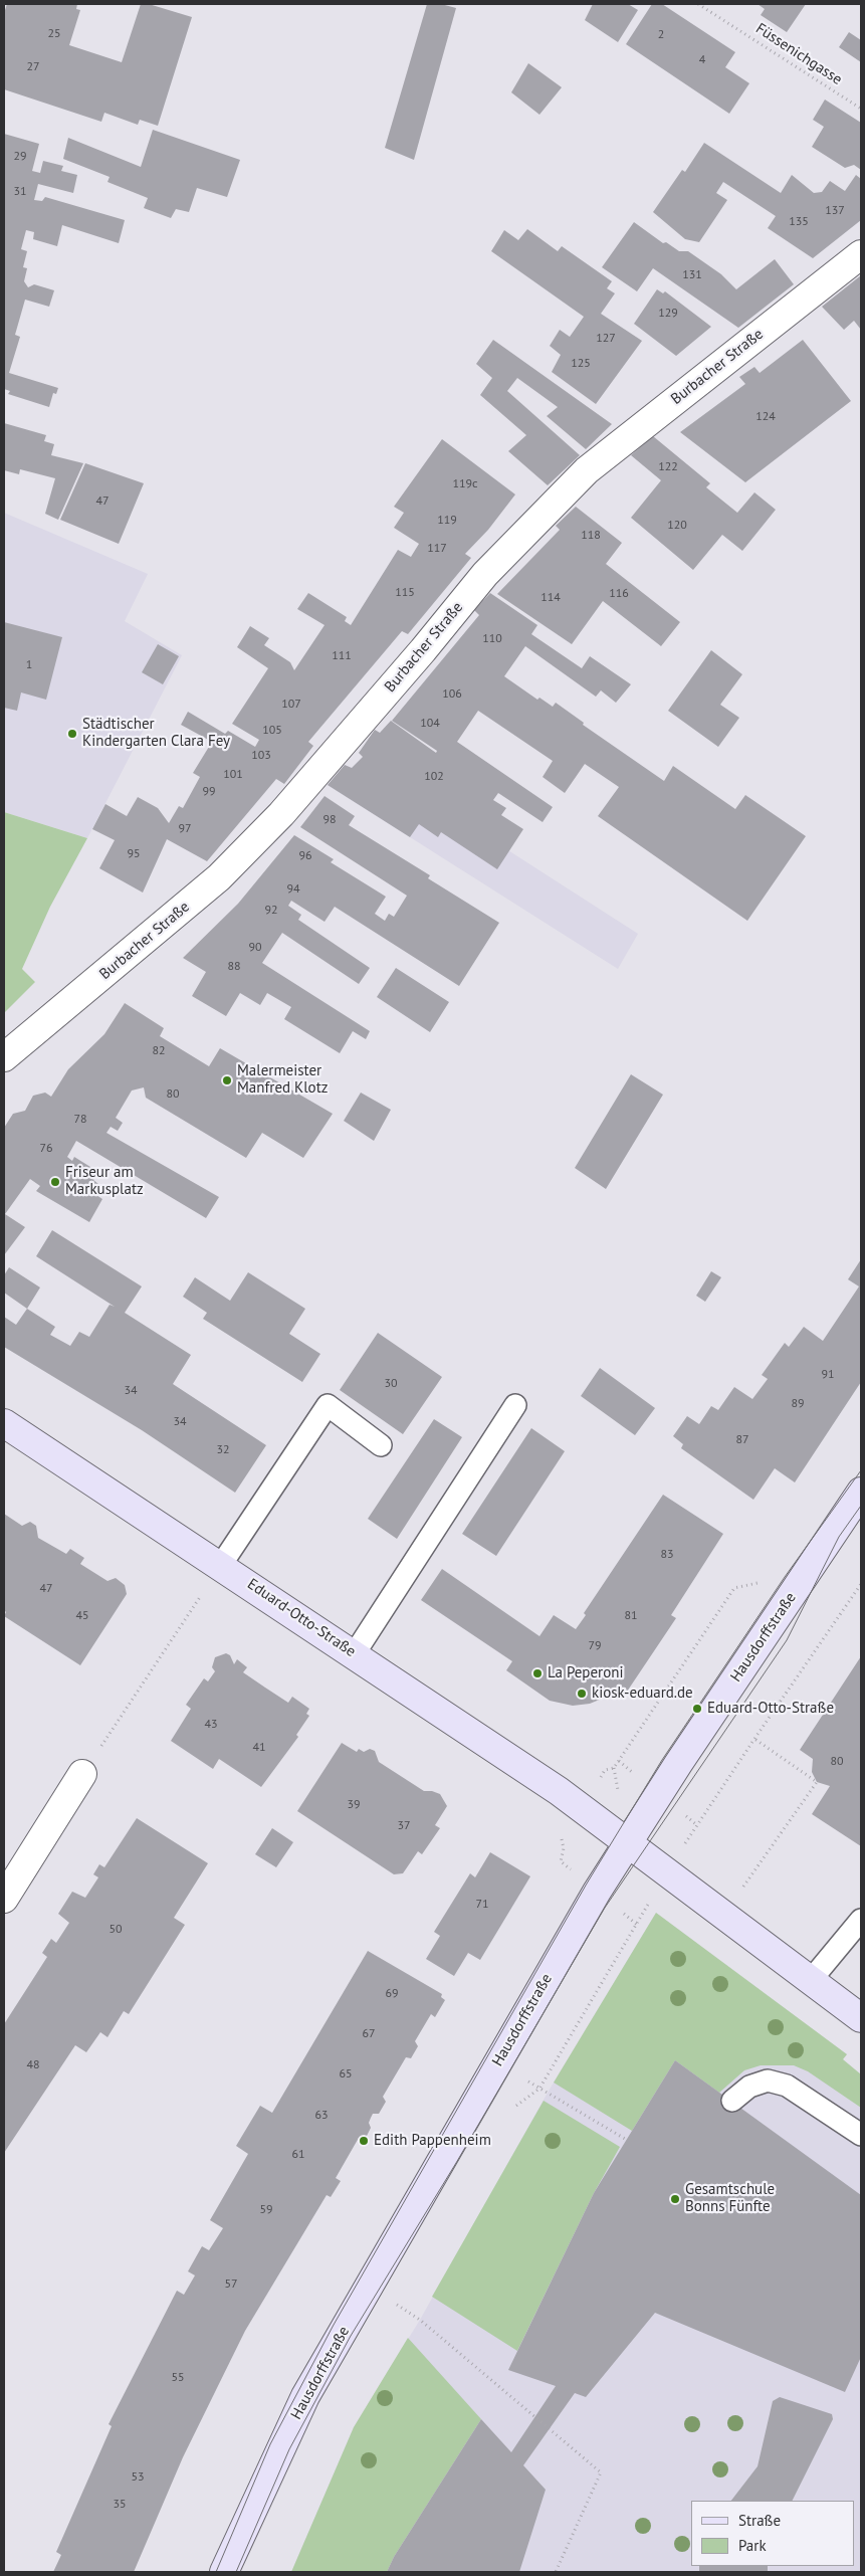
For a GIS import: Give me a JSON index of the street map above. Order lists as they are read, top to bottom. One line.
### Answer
{"streets":{"main road":["Eduard-Otto-Straße","Hausdorffstraße"],"street":["Burbacher Straße"],"path":["Füssenichgasse"]},"crossings":[["Eduard-Otto-Straße","Hausdorffstraße"]],"places":["Städtischer Kindergarten Clara Fey","Malermeister Manfred Klotz","Friseur am Markusplatz","La Peperoni","kiosk-eduard.de","Eduard-Otto-Straße","Edith Pappenheim","Gesamtschule Bonns Fünfte"],"house_numbers":["25","2","4","27","29","31","137","135","131","129","127","125","124","122","119c","47","119","120","118","117","115","116","114","110","111","1","106","107","104","105","103","101","102","99","98","97","95","96","94","92","90","88","82","80","78","76","91","30","34","89","34","87","32","83","47","45","81","79","43","41","80","39","37","71","50","69","67","48","65","63","61","59","57","55","53","35"],"legend":["Straße","Park"]}
